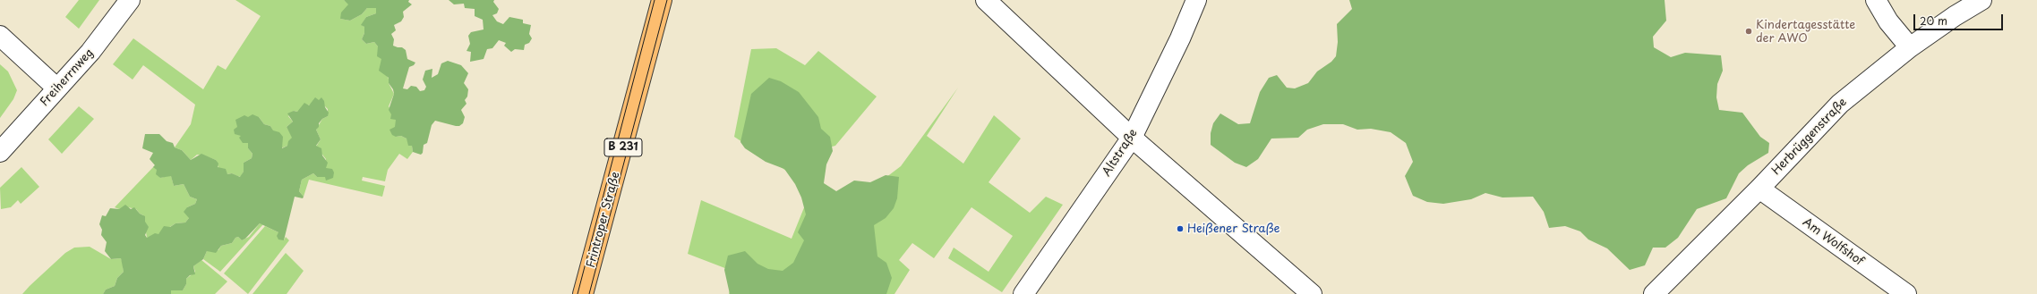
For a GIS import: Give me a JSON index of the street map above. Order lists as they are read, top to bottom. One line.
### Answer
{"streets":{"main road":["B 231","Frintroper Straße"],"street":["Freiherrnweg","Herbrüggenstraße","Altstraße","Am Wolfshof"]},"crossings":[["Herbrüggenstraße","Am Wolfshof"]],"places":["Kindertagesstätte der AWO","Heißener Straße"],"scale_bar":"20 m"}
